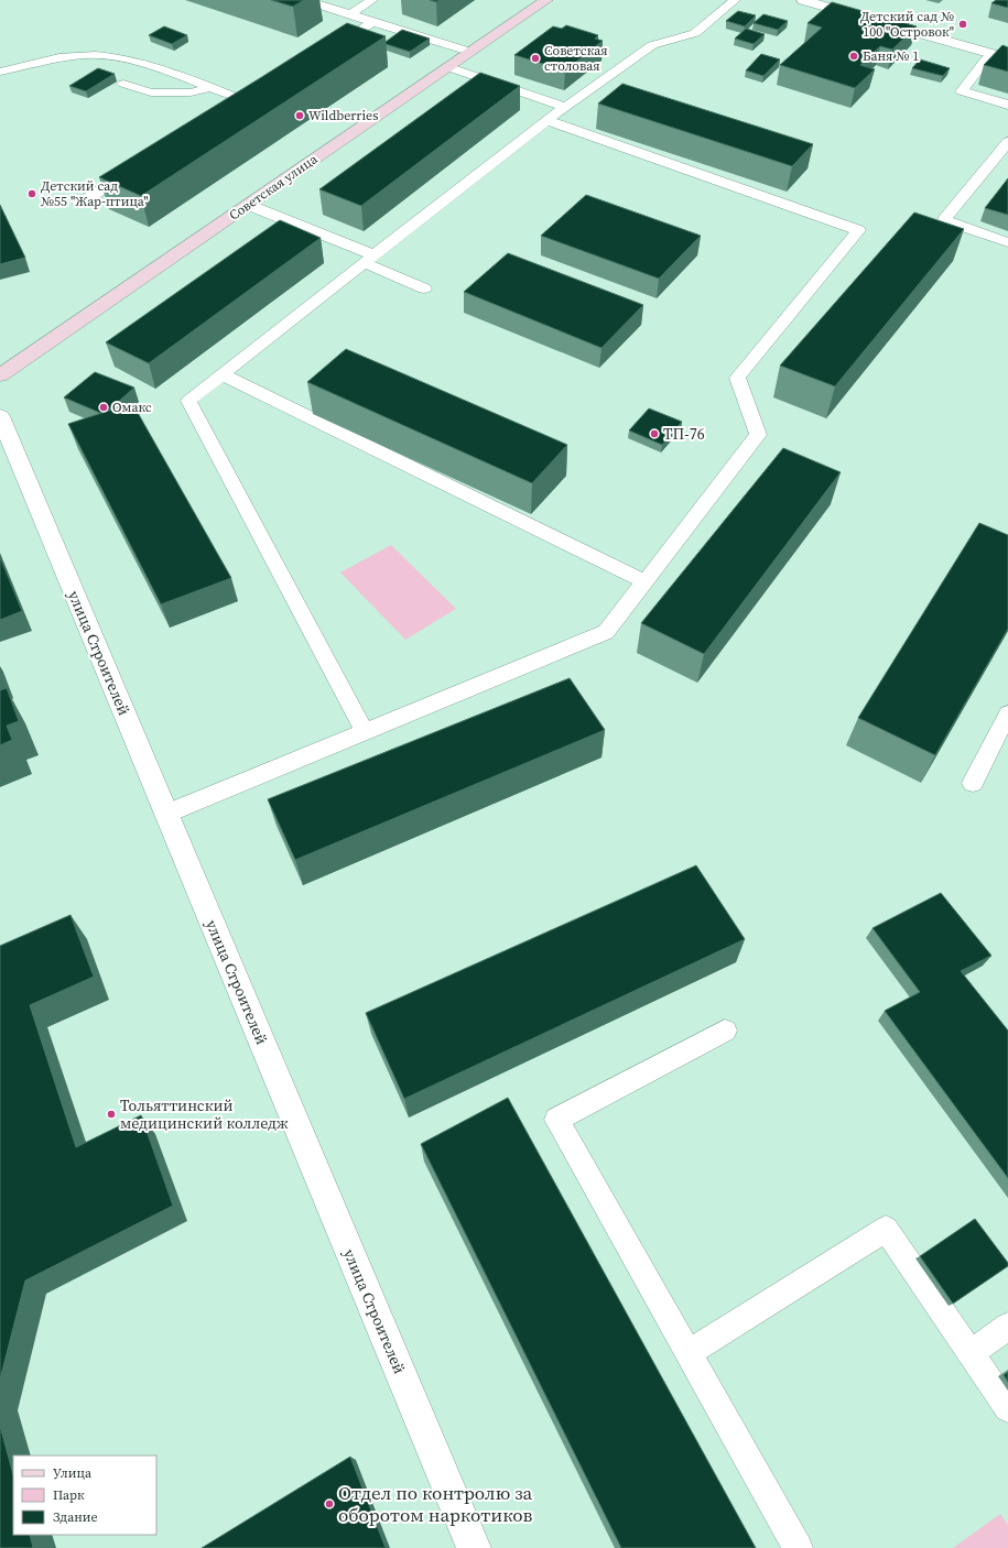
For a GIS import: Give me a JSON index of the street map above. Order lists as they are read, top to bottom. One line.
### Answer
{"streets":{"main road":["Советская улица"],"street":["улица Строителей"]},"places":["Детский сад № 100 \"Островок\"","Баня № 1","Советская столовая","Wildberries","Детский сад №55 \"Жар-птица\"","Омакс","ТП-76","Тольяттинский медицинский колледж","Отдел по контролю за оборотом наркотиков"],"legend":["Улица","Парк","Здание"]}
